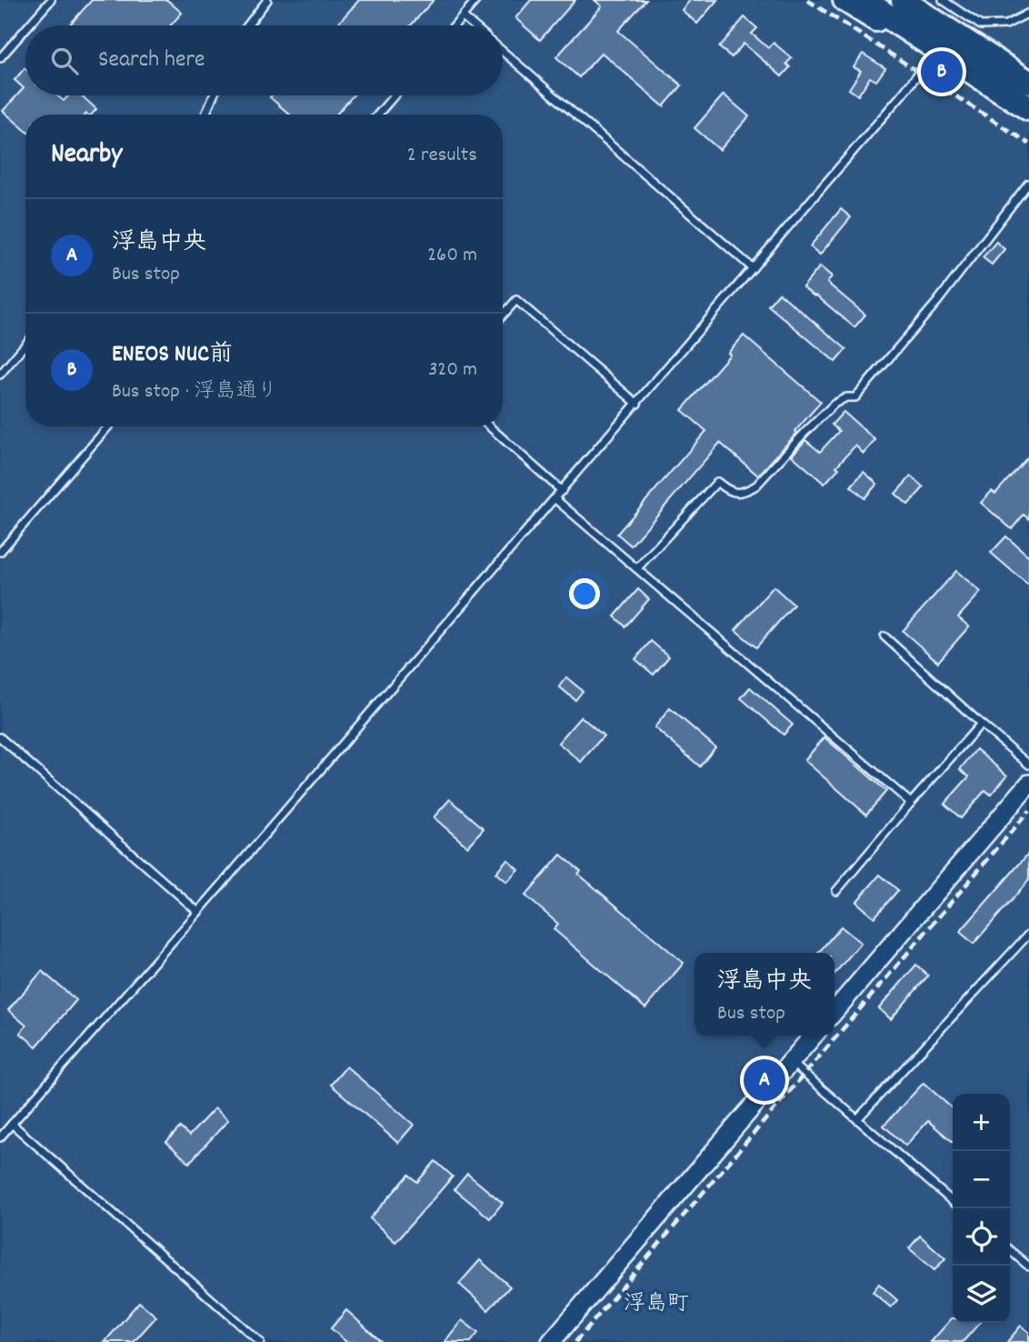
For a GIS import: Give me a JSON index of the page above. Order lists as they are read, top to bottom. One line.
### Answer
{"districts":["浮島町"],"page":{"search":"Search here","pins":["B","A"],"heading":["Nearby","2 results"],"list":[{"mark":"A","name":"浮島中央","note":"Bus stop","value":"260 m"},{"mark":"B","name":"ENEOS NUC前","note":"Bus stop · 浮島通り","value":"320 m"}],"popup":["浮島中央","Bus stop"],"map_buttons":["+","−"]}}
